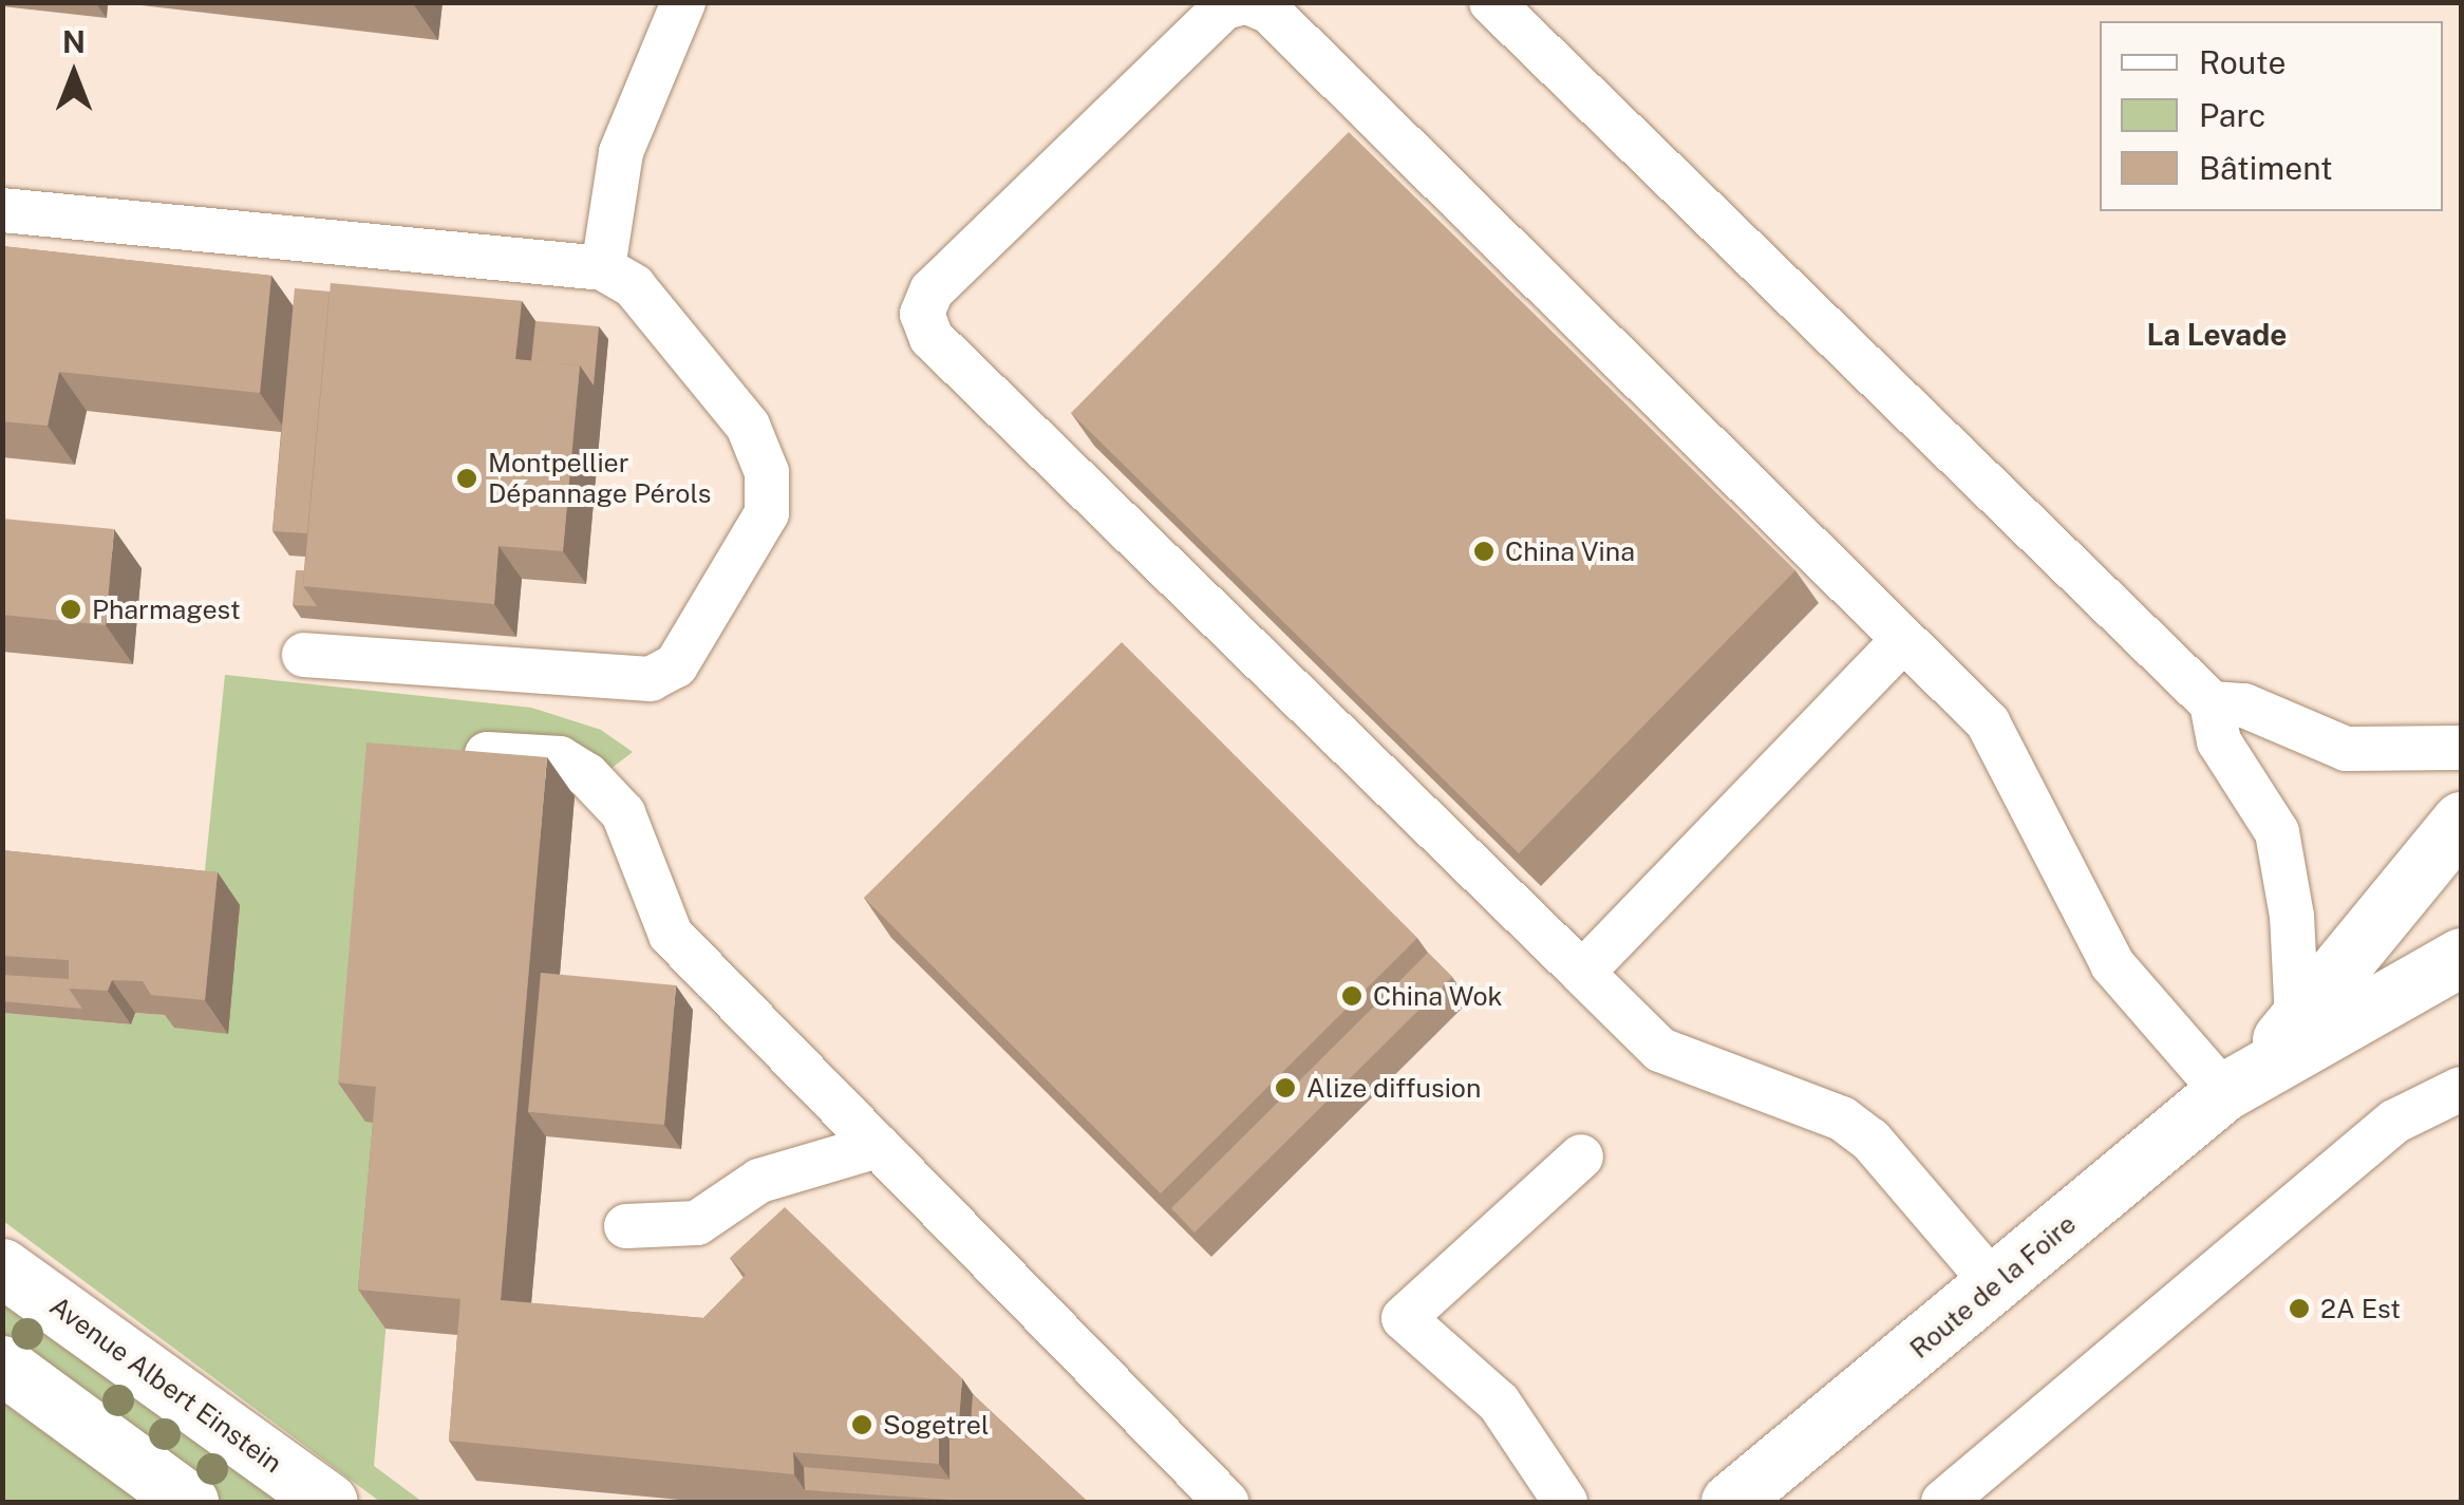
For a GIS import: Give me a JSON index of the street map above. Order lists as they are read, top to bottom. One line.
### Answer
{"streets":{"street":["Route de la Foire","Avenue Albert Einstein"]},"districts":["La Levade"],"places":["Montpellier Dépannage Pérols","China Vina","Pharmagest","China Wok","Alize diffusion","2A Est","Sogetrel"],"legend":["Route","Parc","Bâtiment"],"north":"top"}
